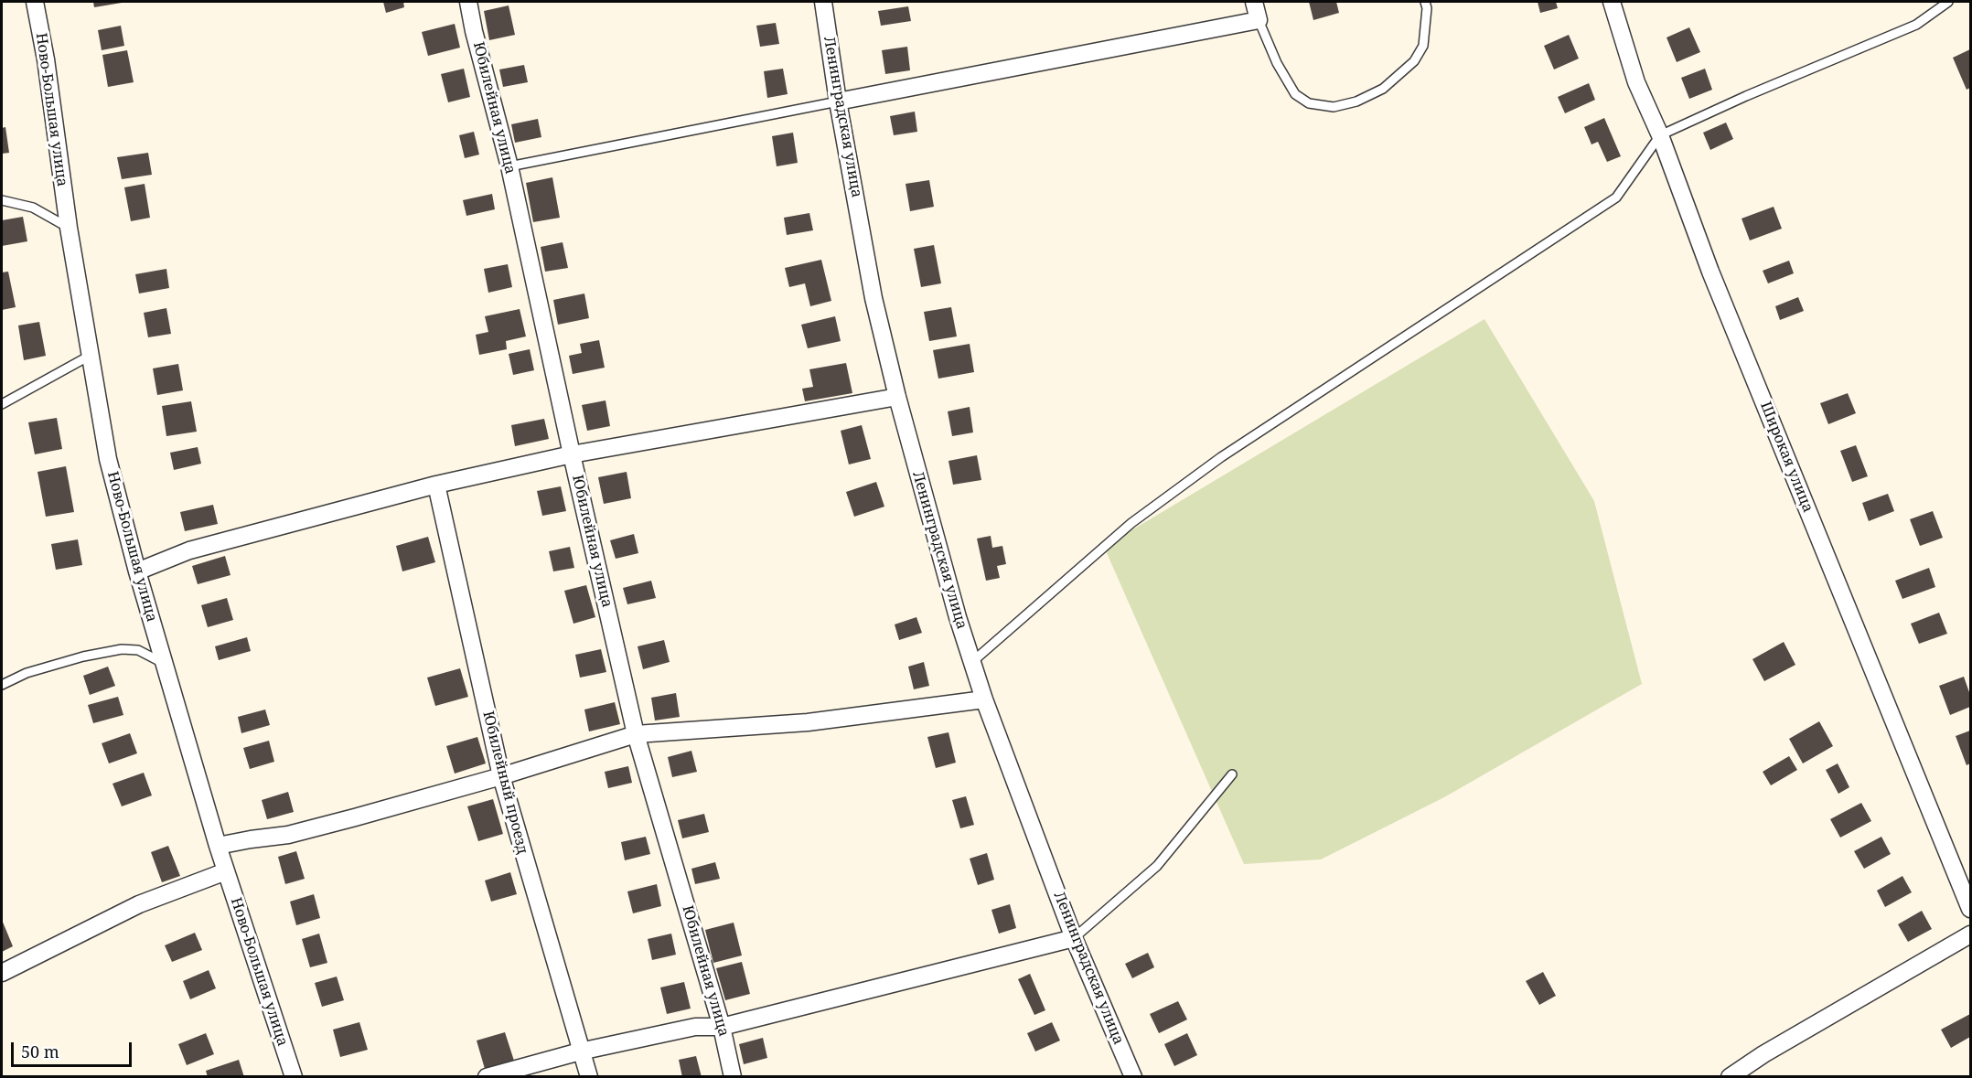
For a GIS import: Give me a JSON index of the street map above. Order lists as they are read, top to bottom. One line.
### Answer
{"streets":{"street":["Юбилейная улица","Ново-Большая улица","Ленинградская улица","Широкая улица","Юбилейный проезд"]},"scale_bar":"50 m"}
